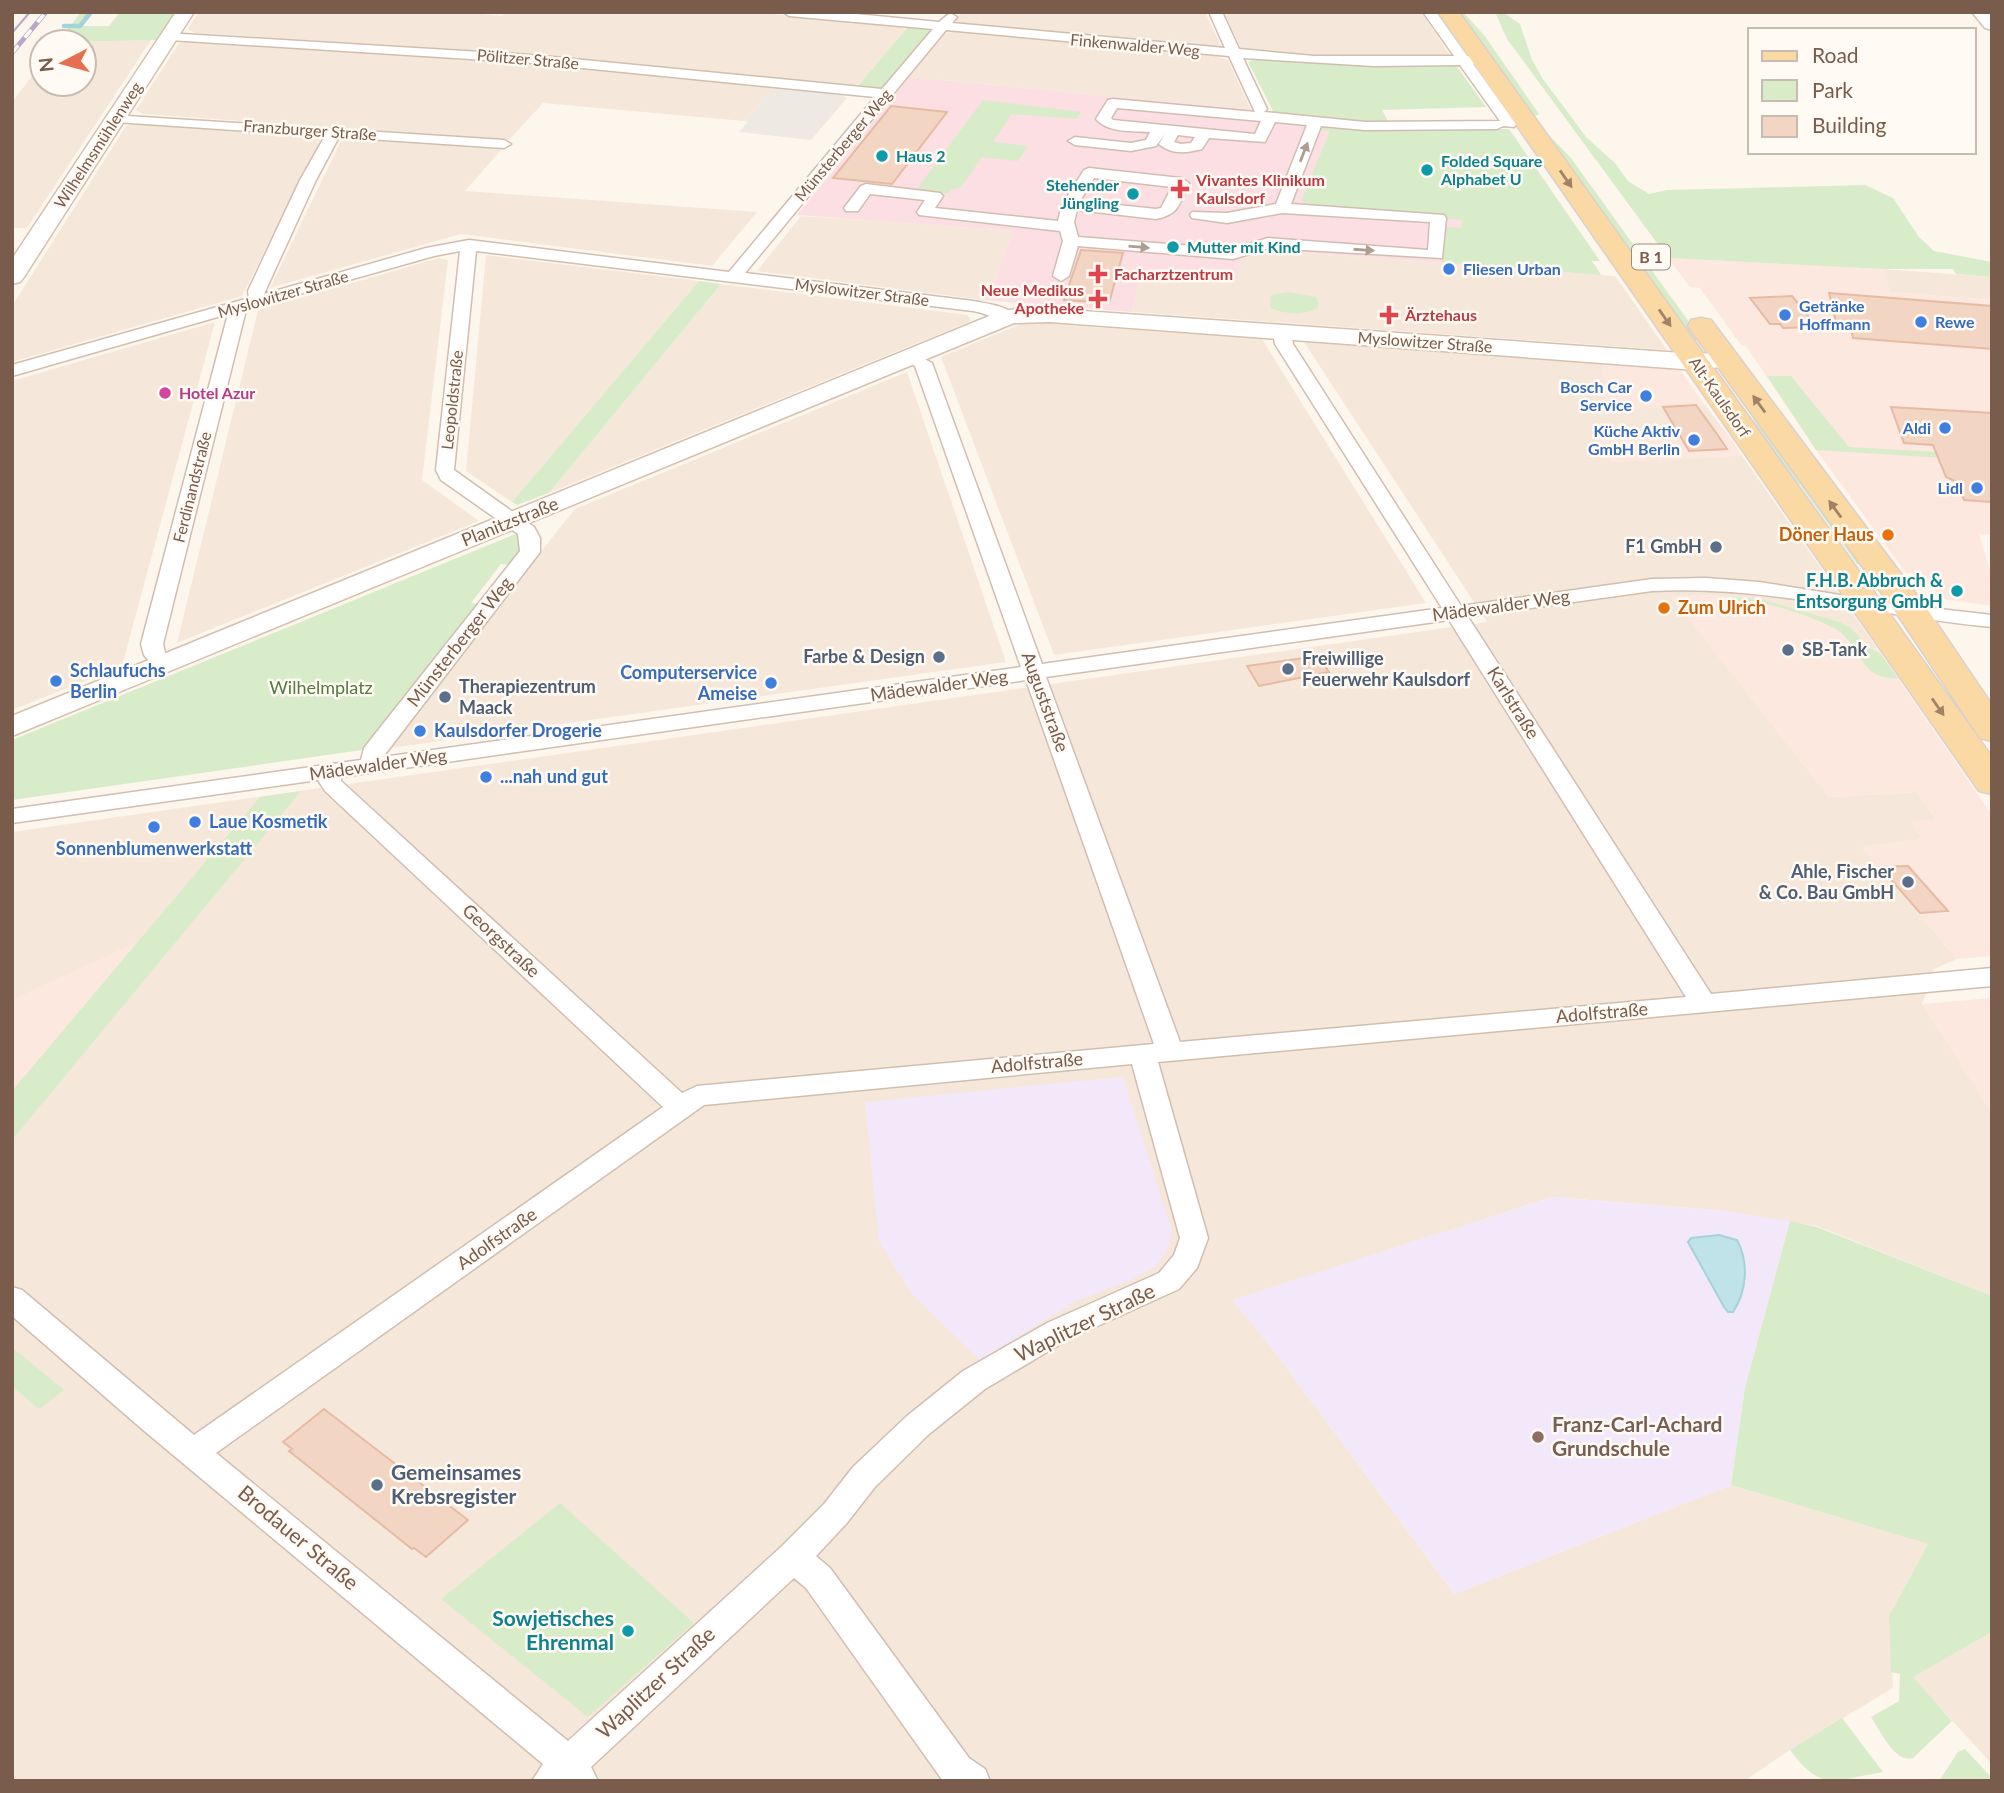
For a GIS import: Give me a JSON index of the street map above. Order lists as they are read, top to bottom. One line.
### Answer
{"streets":{"main road":["B 1","Alt-Kaulsdorf"],"street":["Finkenwalder Weg","Pölitzer Straße","Franzburger Straße","Wilhelmsmühlenweg","Münsterberger Weg","Myslowitzer Straße","Leopoldstraße","Ferdinandstraße","Planitzstraße","Mädewalder Weg","Auguststraße","Karlstraße","Georgstraße","Adolfstraße","Waplitzer Straße","Brodauer Straße"]},"crossings":[["Finkenwalder Weg","Münsterberger Weg"],["Finkenwalder Weg","Alt-Kaulsdorf"],["Pölitzer Straße","Wilhelmsmühlenweg"],["Pölitzer Straße","Münsterberger Weg"],["Franzburger Straße","Wilhelmsmühlenweg"],["Münsterberger Weg","Myslowitzer Straße"],["Münsterberger Weg","Leopoldstraße"],["Münsterberger Weg","Planitzstraße"],["Münsterberger Weg","Mädewalder Weg"],["Myslowitzer Straße","Alt-Kaulsdorf"],["Myslowitzer Straße","Leopoldstraße"],["Myslowitzer Straße","Ferdinandstraße"],["Myslowitzer Straße","Planitzstraße"],["Myslowitzer Straße","Karlstraße"],["Alt-Kaulsdorf","Mädewalder Weg"],["Leopoldstraße","Planitzstraße"],["Ferdinandstraße","Planitzstraße"],["Planitzstraße","Auguststraße"],["Mädewalder Weg","Auguststraße"],["Mädewalder Weg","Karlstraße"],["Mädewalder Weg","Georgstraße"],["Auguststraße","Adolfstraße"],["Karlstraße","Adolfstraße"],["Georgstraße","Adolfstraße"],["Adolfstraße","Waplitzer Straße"],["Adolfstraße","Brodauer Straße"],["Waplitzer Straße","Brodauer Straße"]],"parks":["Wilhelmplatz"],"places":{"other":["Haus 2","Folded Square Alphabet U","Stehender Jüngling","Mutter mit Kind","Fliesen Urban","Getränke Hoffmann","Rewe","Hotel Azur","Bosch Car Service","Aldi","Küche Aktiv GmbH Berlin","Lidl","Döner Haus","F1 GmbH","F.H.B. Abbruch & Entsorgung GmbH","Zum Ulrich","SB-Tank","Farbe & Design","Freiwillige Feuerwehr Kaulsdorf","Schlaufuchs Berlin","Computerservice Ameise","Therapiezentrum Maack","Kaulsdorfer Drogerie","...nah und gut","Laue Kosmetik","Sonnenblumenwerkstatt","Ahle, Fischer & Co. Bau GmbH","Franz-Carl-Achard Grundschule","Gemeinsames Krebsregister","Sowjetisches Ehrenmal"],"health":["Vivantes Klinikum Kaulsdorf","Facharztzentrum","Neue Medikus Apotheke","Ärztehaus"]},"legend":["Road","Park","Building"],"north":"left"}
